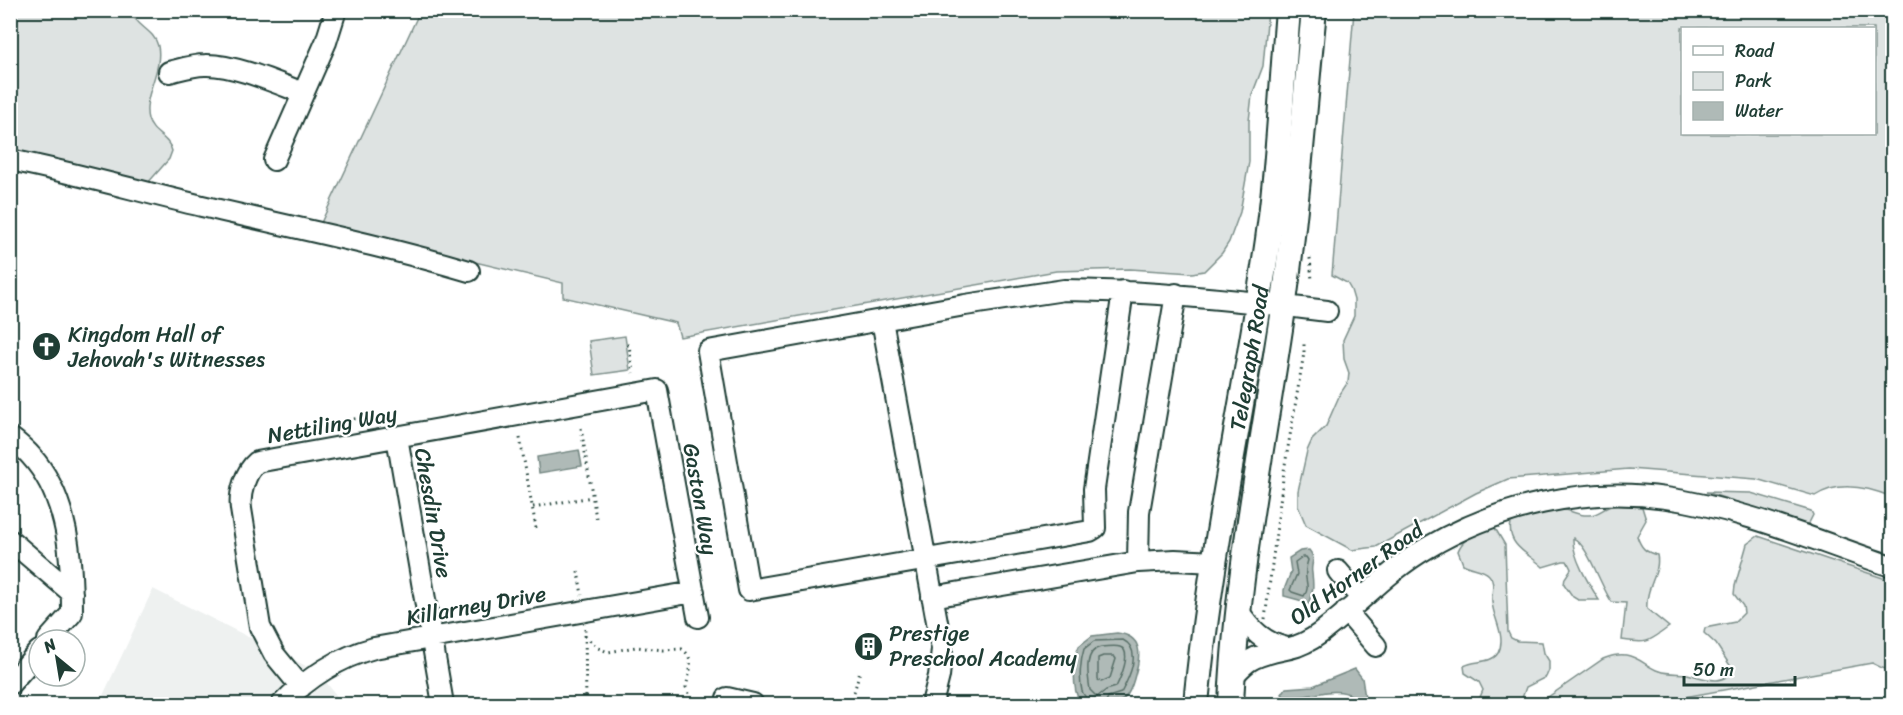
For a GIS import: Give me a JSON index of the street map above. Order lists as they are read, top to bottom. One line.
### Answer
{"streets":{"main road":["Telegraph Road"],"street":["Nettiling Way","Gaston Way","Chesdin Drive","Old Horner Road","Killarney Drive"]},"crossings":[["Telegraph Road","Old Horner Road"],["Nettiling Way","Gaston Way"],["Nettiling Way","Chesdin Drive"],["Nettiling Way","Killarney Drive"],["Gaston Way","Killarney Drive"],["Chesdin Drive","Killarney Drive"]],"places":{"church":["Kingdom Hall of Jehovah's Witnesses"],"building":["Prestige Preschool Academy"]},"legend":["Road","Park","Water"],"scale_bar":"50 m","north":"top left"}
